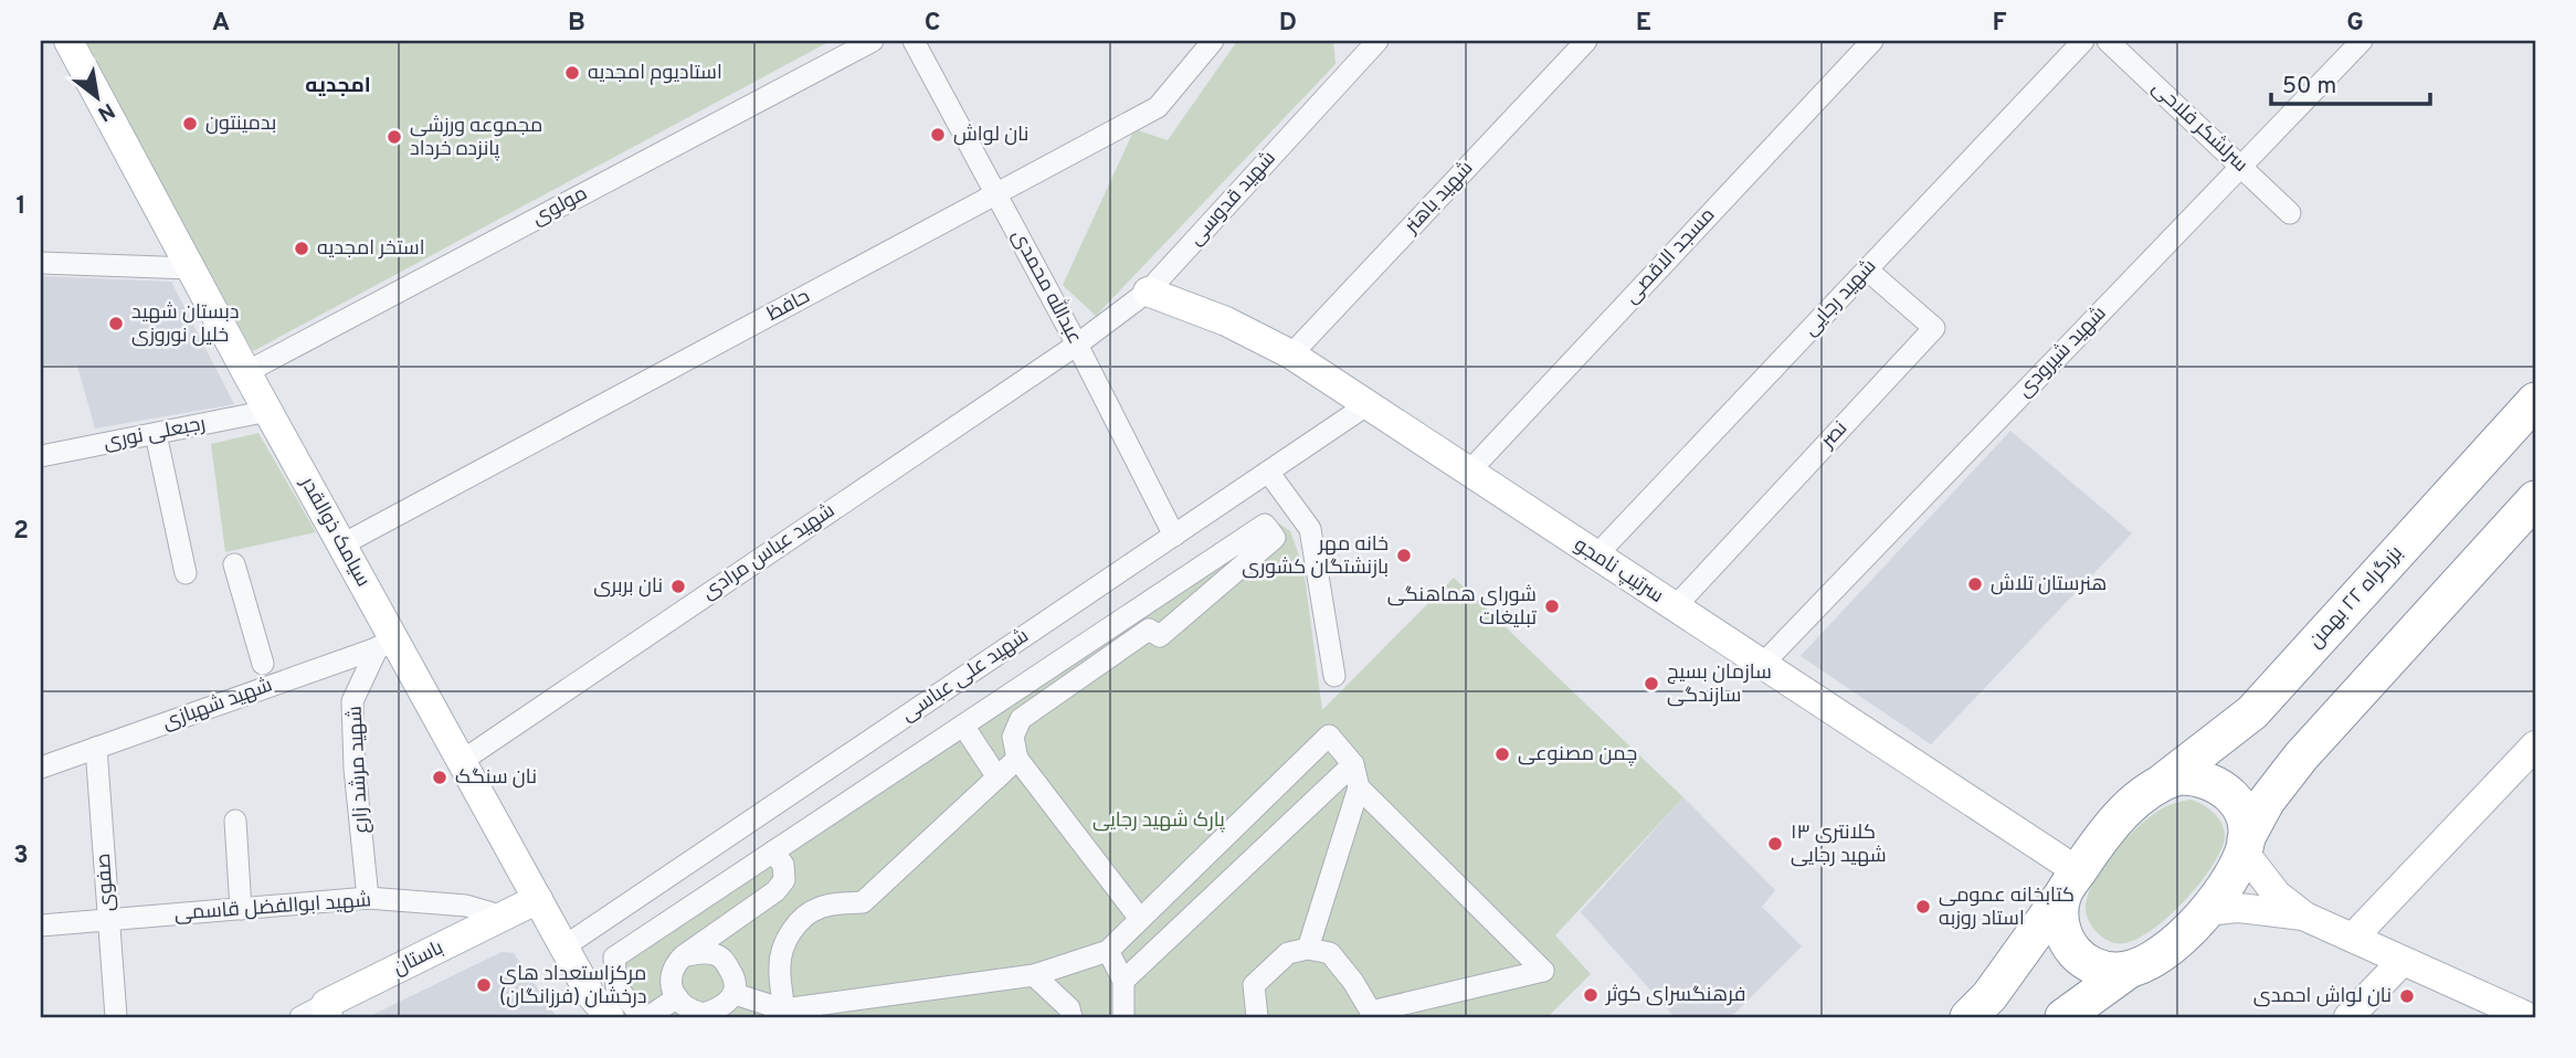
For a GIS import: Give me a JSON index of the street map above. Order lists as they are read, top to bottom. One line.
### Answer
{"streets":{"highway":["بزرگراه ۲۲ بهمن"],"street":["سرلشکر فلاحی","شهید باهنر","شهید قدوسی","مولوی","مسجد الاقصی","عبدالله محمدی","شهید رجایی","حافظ","شهید شیرودی","رجبعلی نوری","نصر","سیامک ذوالقدر","شهید عباس مرادی","سرتیپ نامجو","شهید علی عباسی","شهید شهبازی","شهید مرشد زارع","صفوی","شهید ابوالفضل قاسمی","باستان"]},"crossings":[["سرلشکر فلاحی","شهید شیرودی"],["شهید باهنر","سرتیپ نامجو"],["شهید قدوسی","عبدالله محمدی"],["شهید قدوسی","شهید عباس مرادی"],["شهید قدوسی","سرتیپ نامجو"],["مولوی","سیامک ذوالقدر"],["مسجد الاقصی","سرتیپ نامجو"],["عبدالله محمدی","حافظ"],["عبدالله محمدی","شهید عباس مرادی"],["عبدالله محمدی","شهید علی عباسی"],["شهید رجایی","نصر"],["شهید رجایی","سرتیپ نامجو"],["حافظ","سیامک ذوالقدر"],["شهید شیرودی","سرتیپ نامجو"],["رجبعلی نوری","سیامک ذوالقدر"],["نصر","سرتیپ نامجو"],["سیامک ذوالقدر","شهید عباس مرادی"],["سیامک ذوالقدر","شهید علی عباسی"],["سیامک ذوالقدر","شهید شهبازی"],["سیامک ذوالقدر","شهید مرشد زارع"],["سیامک ذوالقدر","باستان"],["سرتیپ نامجو","بزرگراه ۲۲ بهمن"],["سرتیپ نامجو","شهید علی عباسی"],["شهید شهبازی","شهید مرشد زارع"],["شهید شهبازی","صفوی"],["شهید مرشد زارع","شهید ابوالفضل قاسمی"],["صفوی","شهید ابوالفضل قاسمی"],["شهید ابوالفضل قاسمی","باستان"]],"districts":["امجدیه"],"parks":["پارک شهید رجایی"],"places":["استادیوم امجدیه","بدمینتون","نان لواش","مجموعه ورزشی پانزده خرداد","استخر امجدیه","دبستان شهید خلیل نوروزی","خانه مهر بازنشتگان کشوری","هنرستان تلاش","نان بربری","شورای هماهنگی تبلیغات","سازمان بسیج سازندگی","چمن مصنوعی","نان سنگک","کلانتری ۱۳ شهید رجایی","کتابخانه عمومی استاد روزبه","مرکزاستعداد های درخشان (فرزانگان)","فرهنگسرای کوثر","نان لواش احمدی"],"scale_bar":"50 m","north":"bottom right","grid":{"columns":["A","B","C","D","E","F","G"],"rows":["1","2","3"]}}
